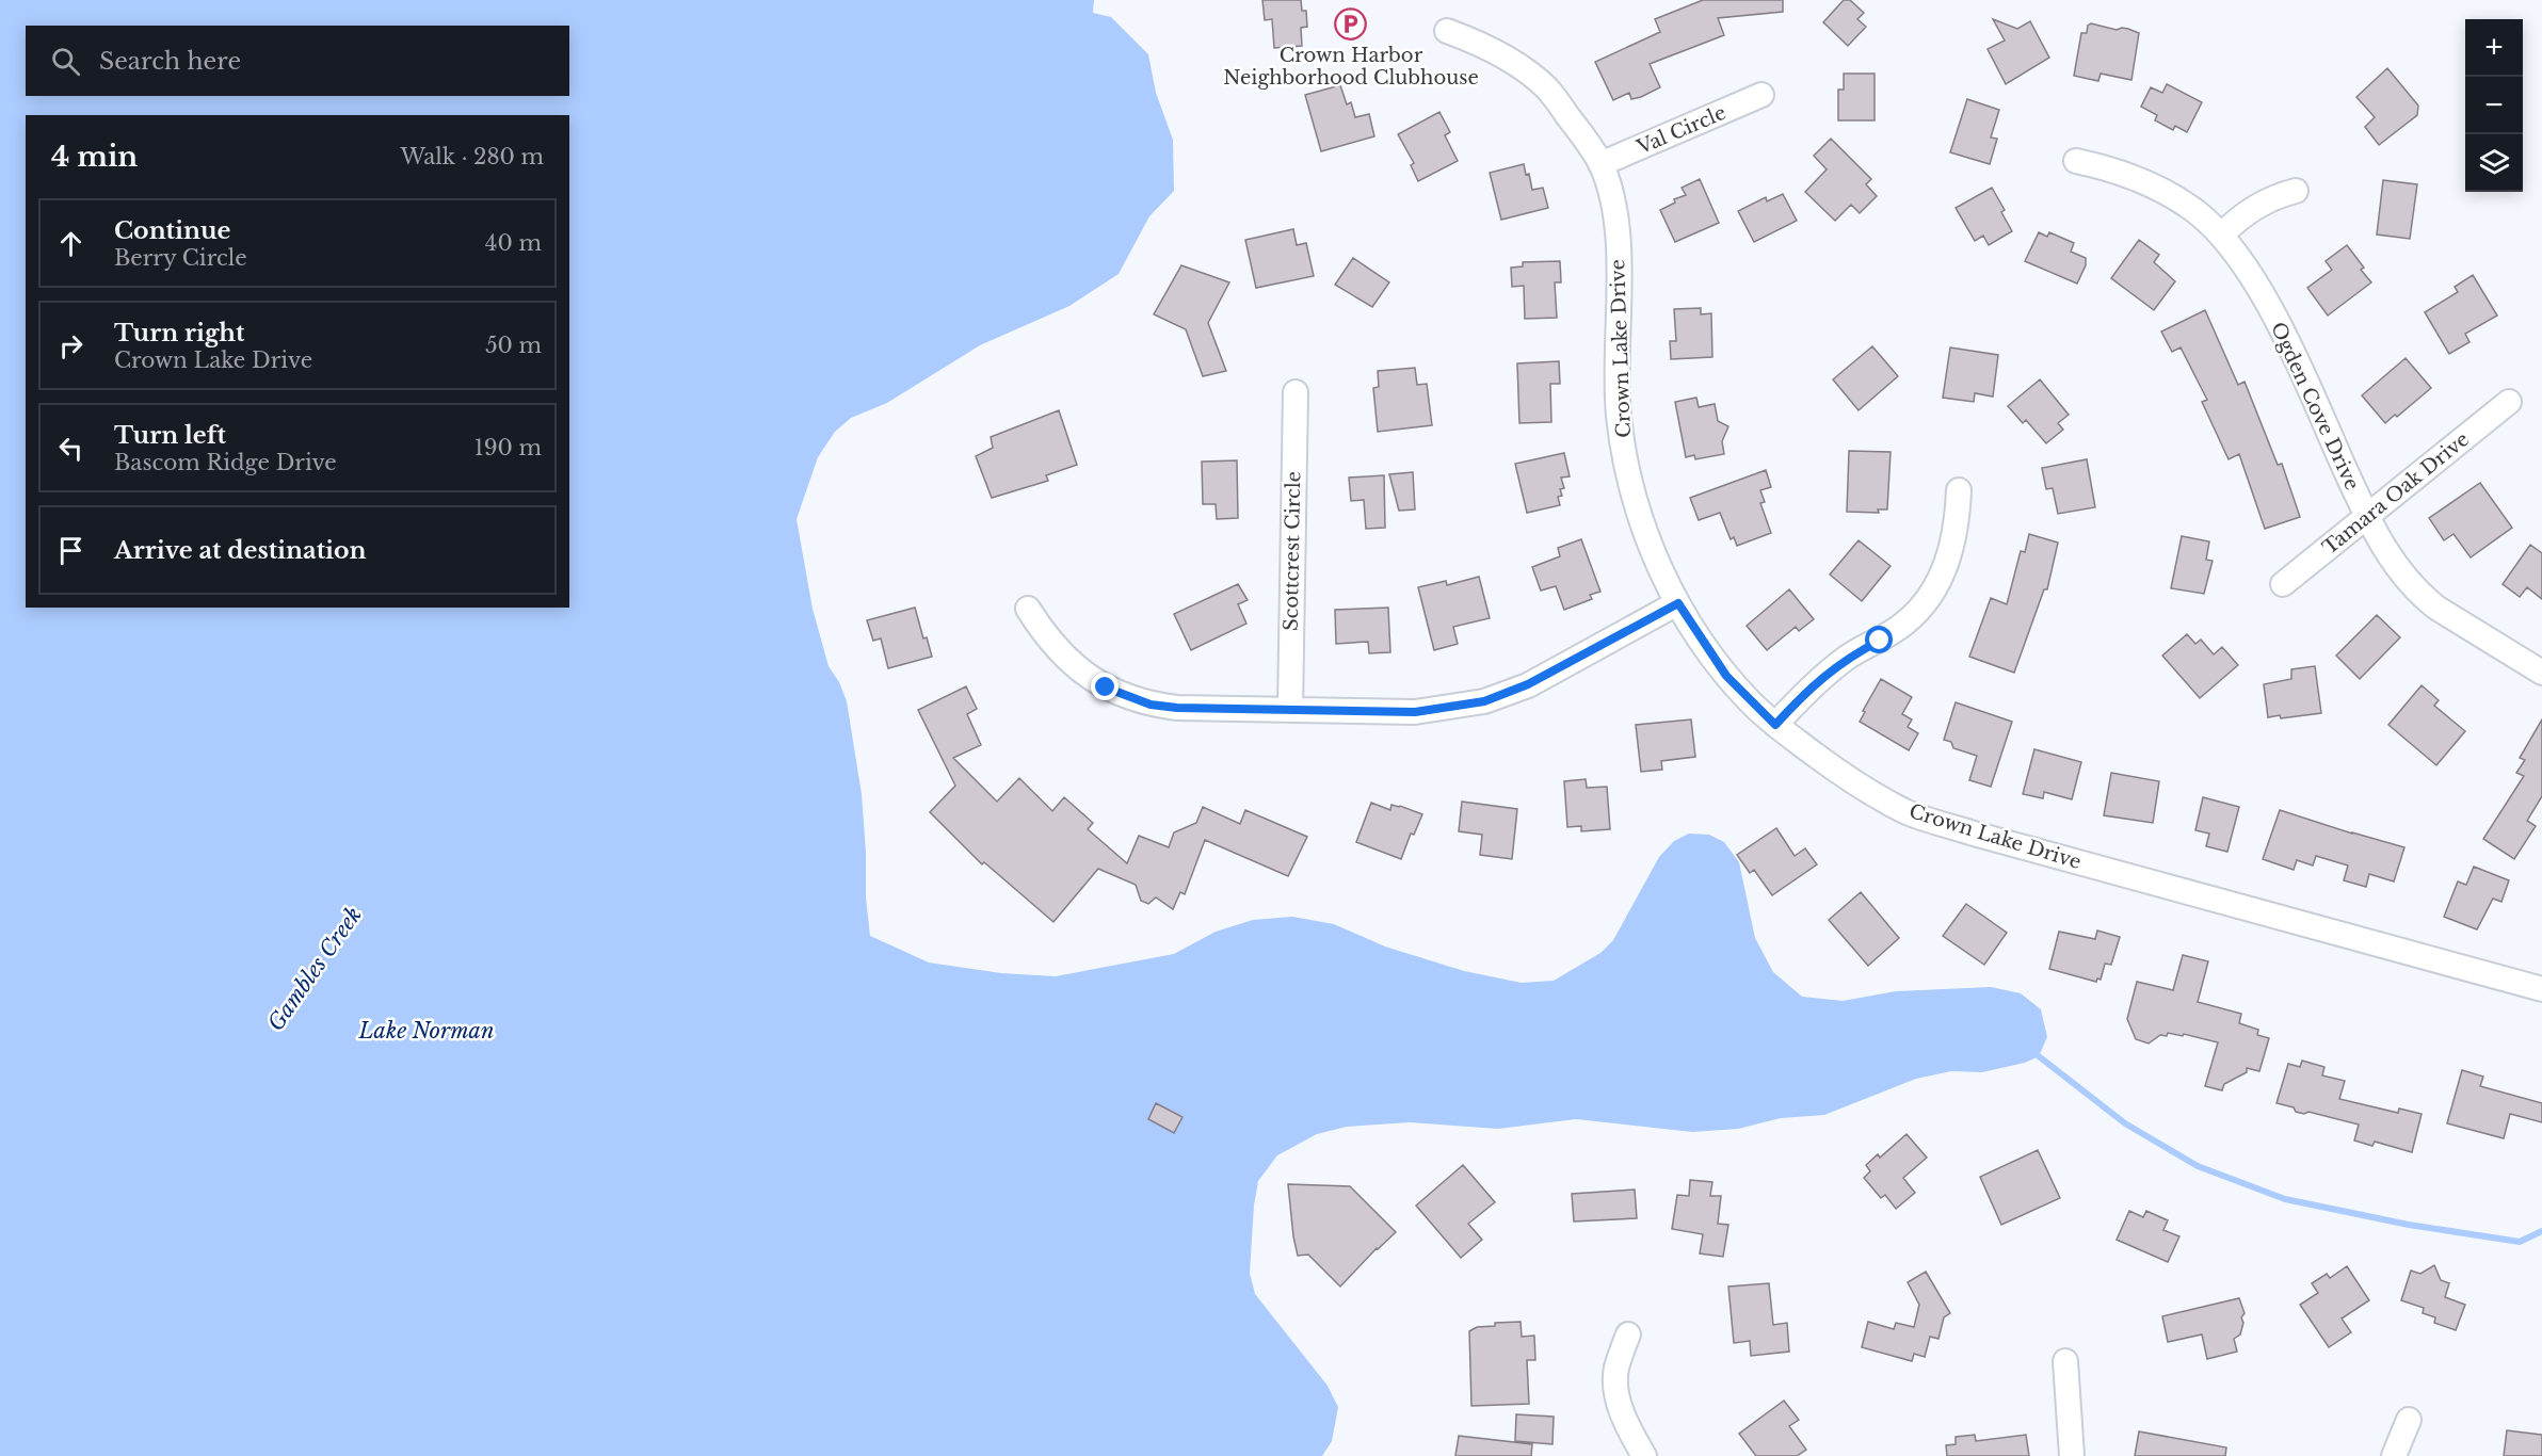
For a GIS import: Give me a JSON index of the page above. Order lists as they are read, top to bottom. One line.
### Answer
{"streets":{"street":["Val Circle","Crown Lake Drive","Ogden Cove Drive","Tamara Oak Drive","Scottcrest Circle"]},"crossings":[["Val Circle","Crown Lake Drive"],["Ogden Cove Drive","Tamara Oak Drive"]],"water":["Gambles Creek","Lake Norman"],"places":{"parking":["Crown Harbor Neighborhood Clubhouse"]},"page":{"map_buttons":["+","−"],"search":"Search here","heading":["4 min","Walk · 280 m"],"list":[["Continue","Berry Circle","40 m"],["Turn right","Crown Lake Drive","50 m"],["Turn left","Bascom Ridge Drive","190 m"],"Arrive at destination"]}}
